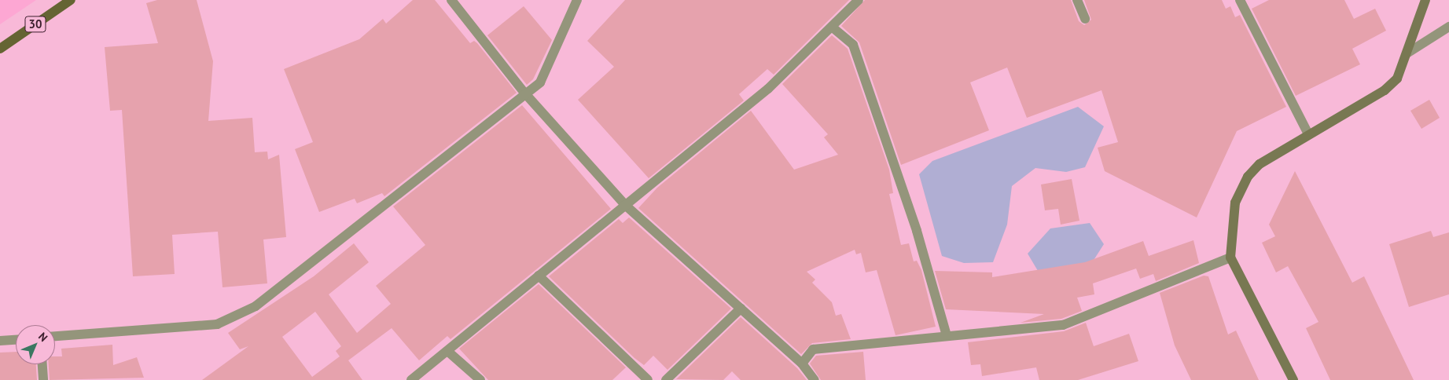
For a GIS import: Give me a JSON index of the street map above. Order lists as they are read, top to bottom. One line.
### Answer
{"streets":{"main road":["30"]},"north":"top right"}
